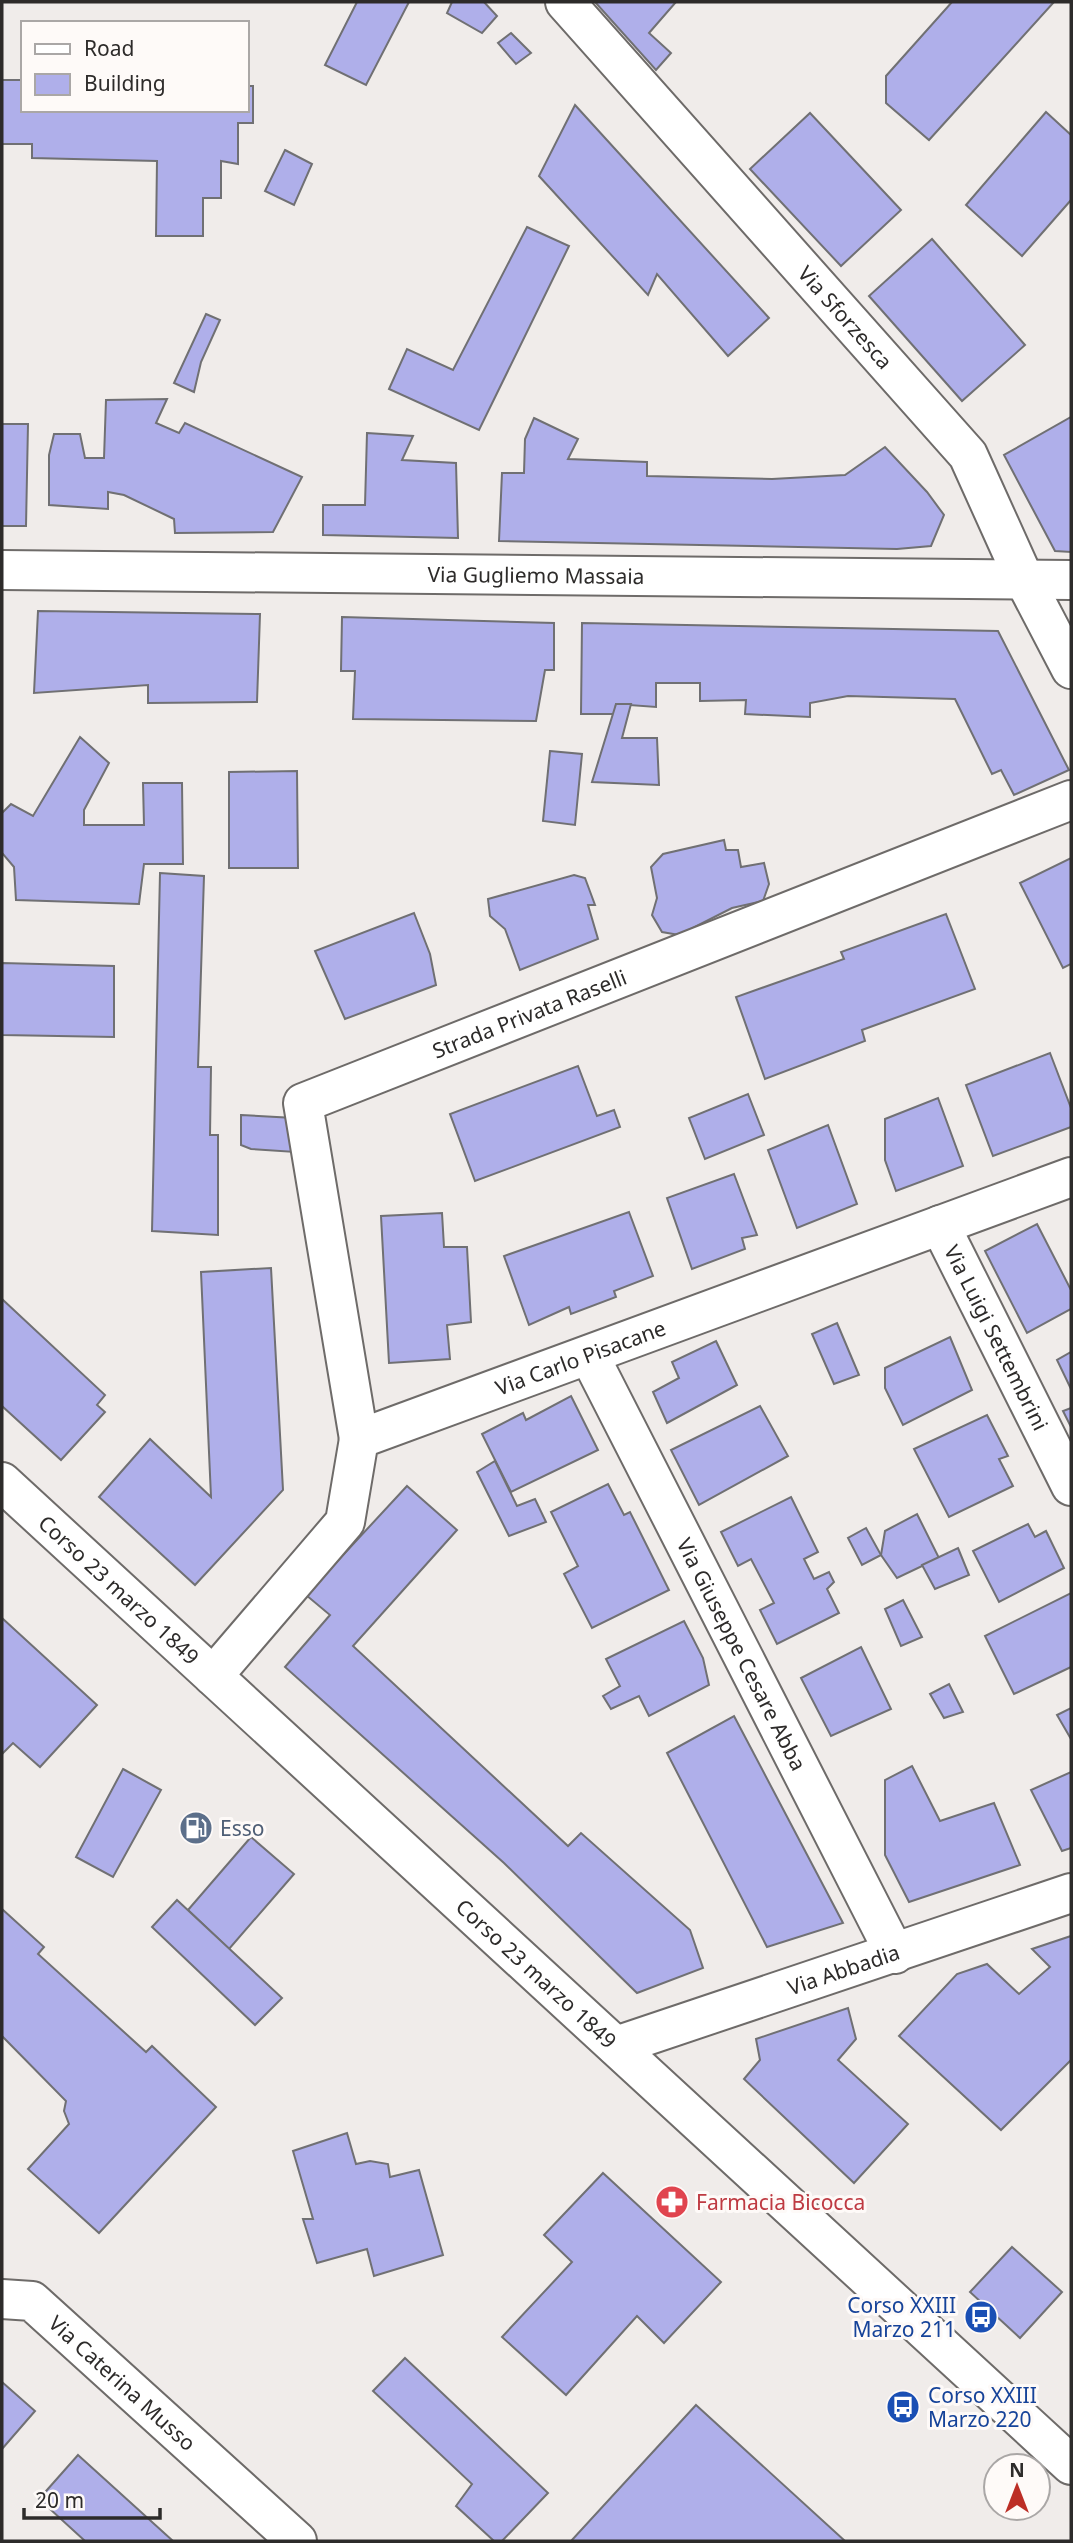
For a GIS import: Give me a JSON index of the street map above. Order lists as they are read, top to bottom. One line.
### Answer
{"streets":{"street":["Via Sforzesca","Via Gugliemo Massaia","Strada Privata Raselli","Via Luigi Settembrini","Via Carlo Pisacane","Corso 23 marzo 1849","Via Giuseppe Cesare Abba","Via Abbadia","Via Caterina Musso"]},"crossings":[["Via Sforzesca","Via Gugliemo Massaia"],["Strada Privata Raselli","Via Carlo Pisacane"],["Via Luigi Settembrini","Via Carlo Pisacane"],["Via Carlo Pisacane","Via Giuseppe Cesare Abba"],["Corso 23 marzo 1849","Via Abbadia"],["Via Giuseppe Cesare Abba","Via Abbadia"]],"places":{"fuel station":["Esso"],"pharmacy":["Farmacia Bicocca"],"bus stop":["Corso XXIII Marzo 211","Corso XXIII Marzo 220"]},"legend":["Road","Building"],"scale_bar":"20 m","north":"top"}
